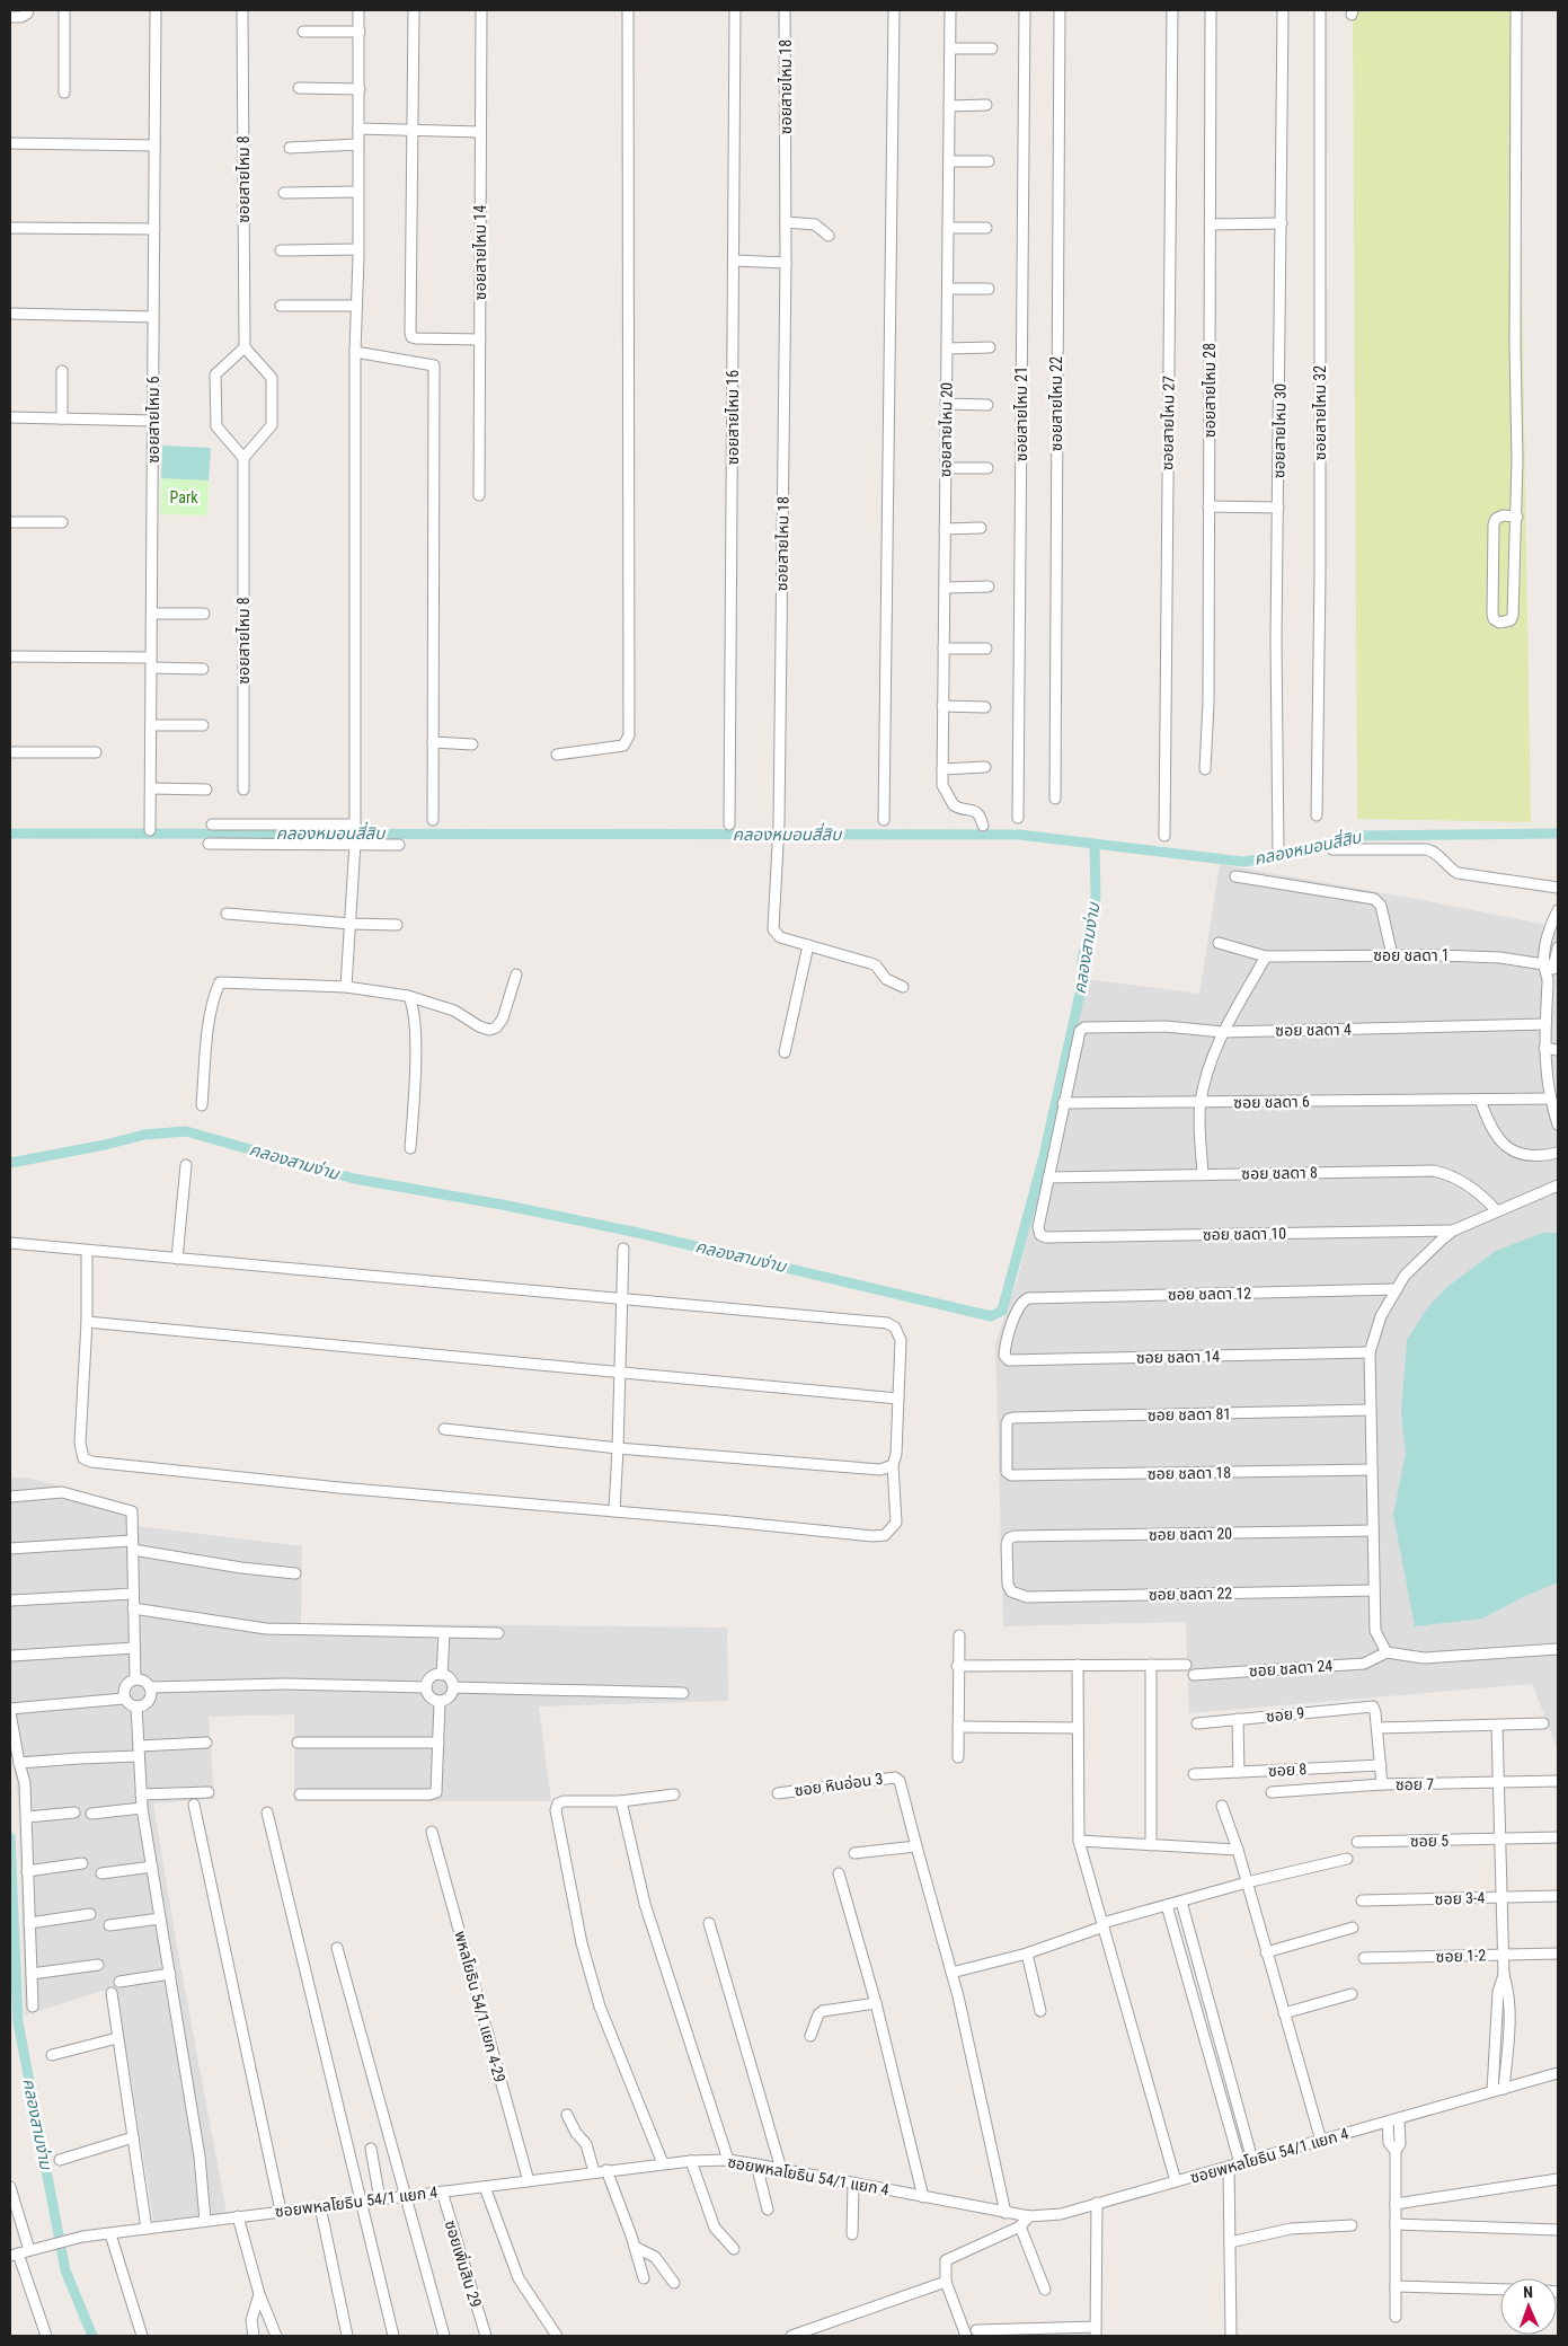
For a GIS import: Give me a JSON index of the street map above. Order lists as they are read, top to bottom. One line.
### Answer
{"streets":{"street":["ซอยสายไหม 18","ซอยสายไหม 8","ซอยสายไหม 14","ซอยสายไหม 28","ซอยสายไหม 22","ซอยสายไหม 32","ซอยสายไหม 21","ซอยสายไหม 16","ซอยสายไหม 6","ซอยสายไหม 27","ซอยสายไหม 20","ซอยสายไหม 30","ซอย ชลดา 1","ซอย ชลดา 4","ซอย ชลดา 6","ซอย ชลดา 8","ซอย ชลดา 10","ซอย ชลดา 12","ซอย ชลดา 14","ซอย ชลดา 81","ซอย ชลดา 18","ซอย ชลดา 20","ซอย ชลดา 22","ซอย ชลดา 24","ซอย 9","ซอย 8","ซอย หินอ่อน 3","ซอย 7","ซอย 5","ซอย 3-4","ซอย 1-2","พหลโยธิน 54/1 แยก 4-29","ซอยพหลโยธิน 54/1 แยก 4","ซอยเพิ่มสิน 29"]},"crossings":[["ซอย ชลดา 4","ซอย ชลดา 6"],["ซอย ชลดา 8","ซอย ชลดา 10"],["ซอย ชลดา 12","ซอย ชลดา 14"],["ซอย ชลดา 81","ซอย ชลดา 18"],["ซอย ชลดา 20","ซอย ชลดา 22"],["พหลโยธิน 54/1 แยก 4-29","ซอยพหลโยธิน 54/1 แยก 4"],["ซอยพหลโยธิน 54/1 แยก 4","ซอยเพิ่มสิน 29"]],"water":["คลองหมอนสี่สิบ","คลองสามง่าม"],"parks":["Park"],"north":"top"}
